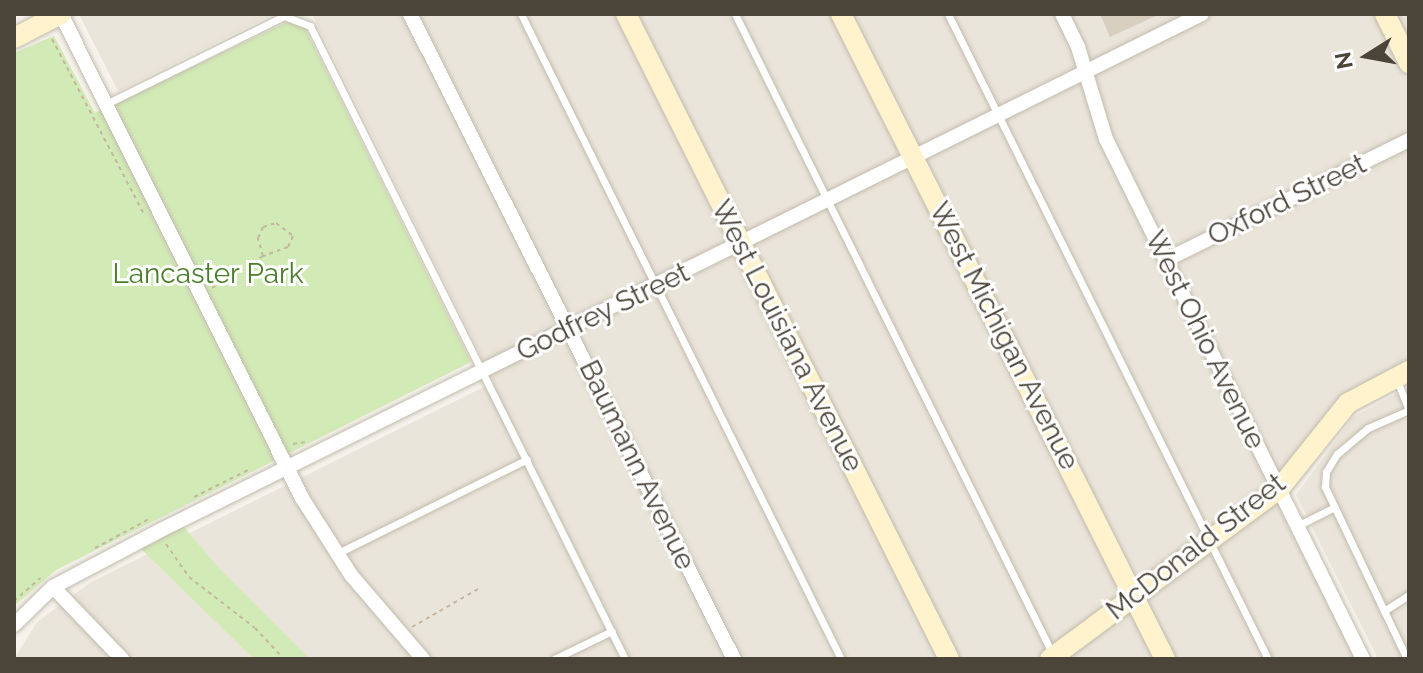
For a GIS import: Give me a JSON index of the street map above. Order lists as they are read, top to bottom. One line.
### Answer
{"streets":{"street":["Oxford Street","Godfrey Street","West Louisiana Avenue","West Michigan Avenue","West Ohio Avenue","Baumann Avenue","McDonald Street"]},"crossings":[["Oxford Street","West Ohio Avenue"],["Godfrey Street","West Louisiana Avenue"],["Godfrey Street","West Michigan Avenue"],["Godfrey Street","West Ohio Avenue"],["Godfrey Street","Baumann Avenue"],["West Michigan Avenue","McDonald Street"],["West Ohio Avenue","McDonald Street"]],"parks":["Lancaster Park"],"north":"left"}
